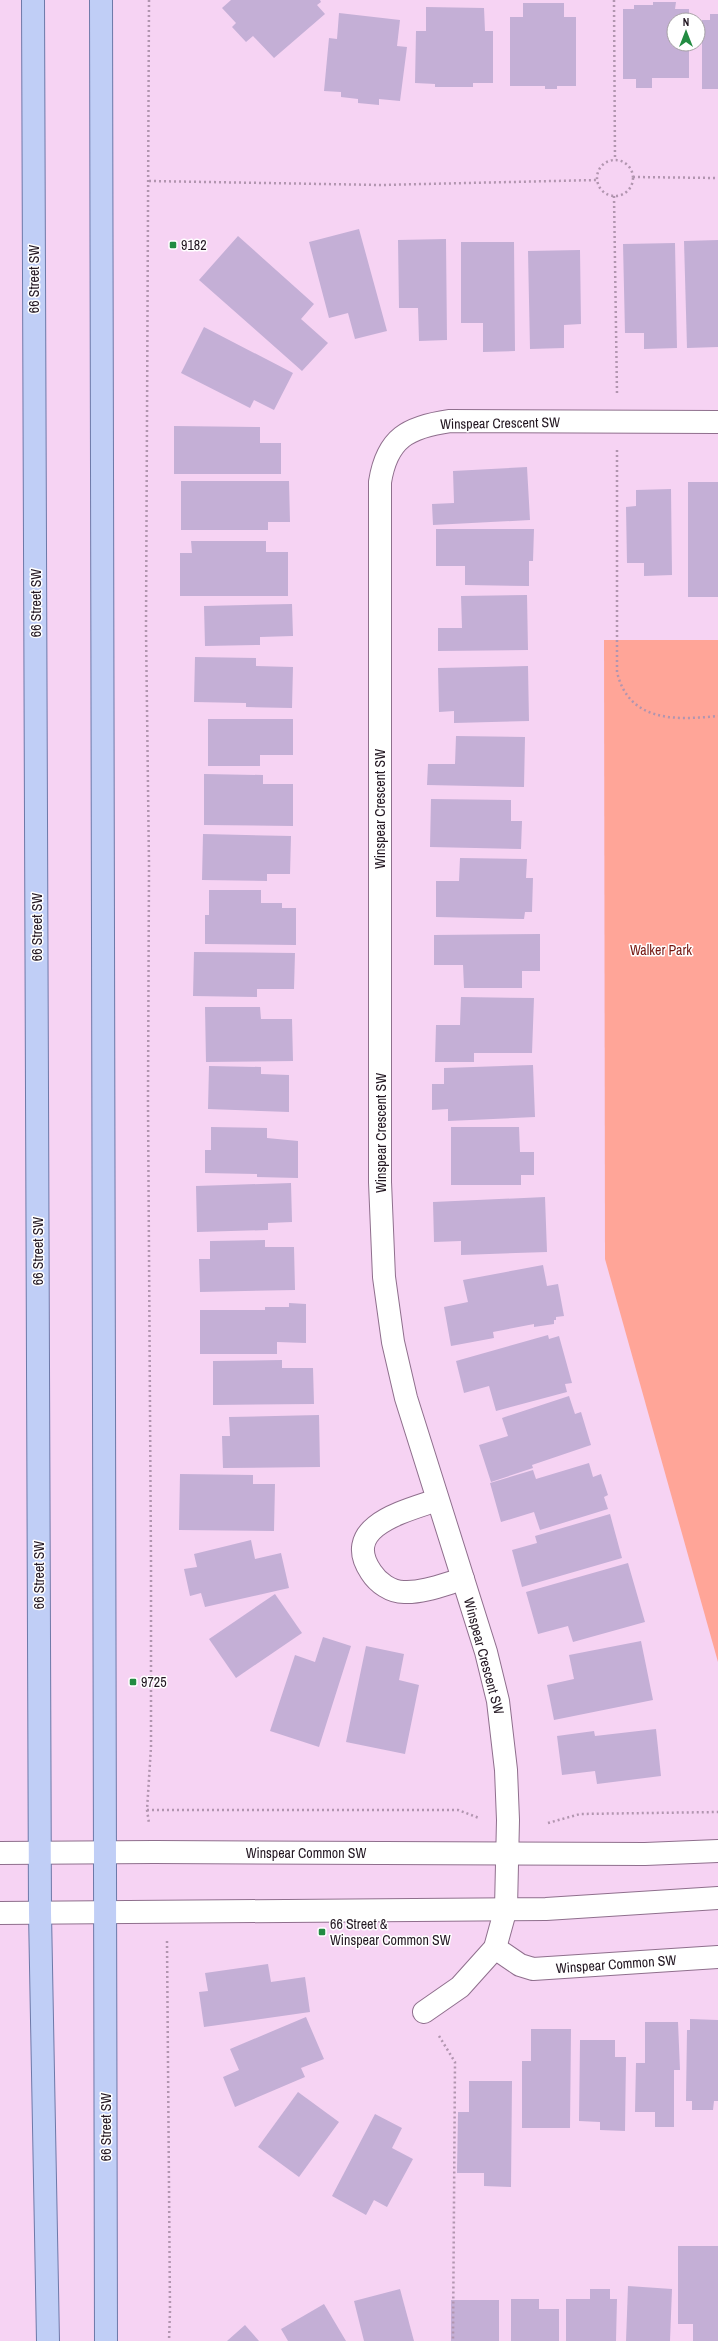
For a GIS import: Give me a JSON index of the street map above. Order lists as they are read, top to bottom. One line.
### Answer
{"streets":{"main road":["66 Street SW"],"street":["Winspear Crescent SW","Winspear Common SW"]},"crossings":[["66 Street SW","Winspear Common SW"],["Winspear Crescent SW","Winspear Common SW"]],"parks":["Walker Park"],"places":{"transit":["9182","9725","66 Street & Winspear Common SW"]},"north":"top"}
